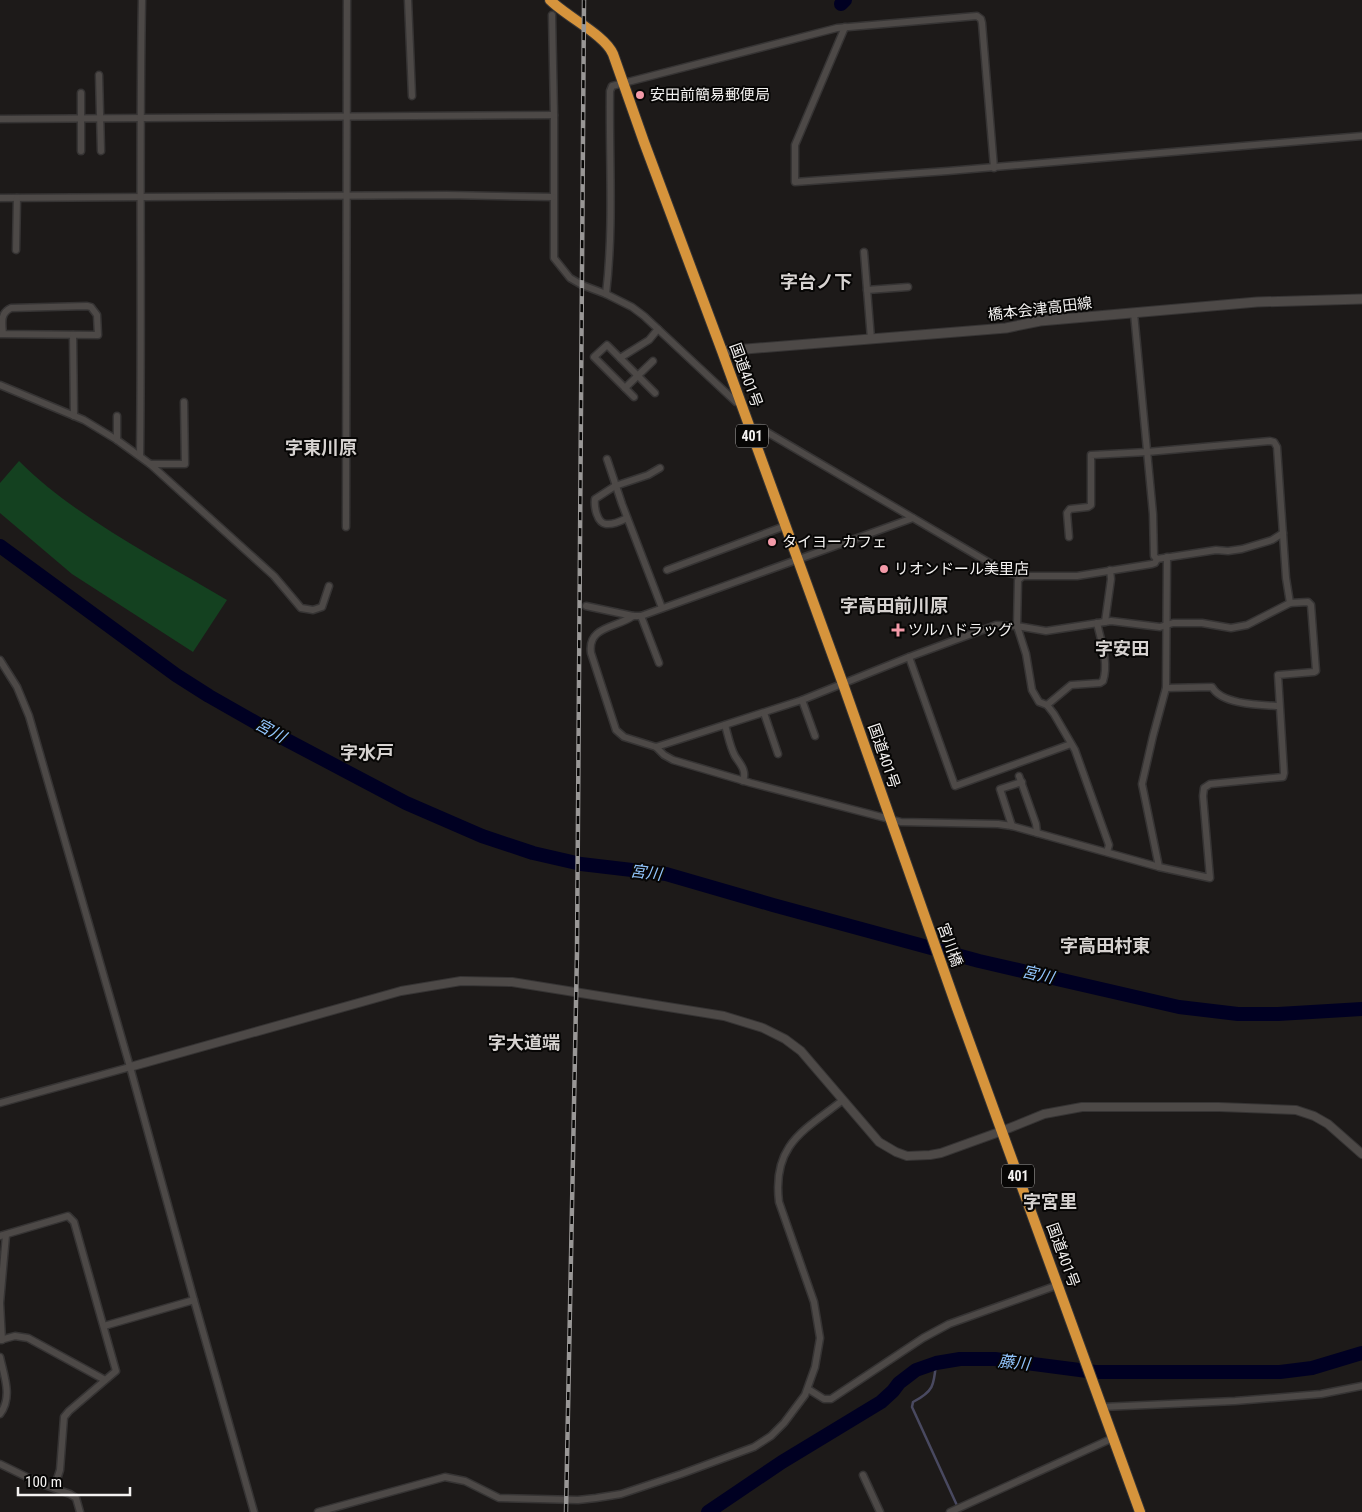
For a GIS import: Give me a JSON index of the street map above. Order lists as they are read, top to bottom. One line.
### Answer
{"streets":{"highway":["国道401号","401","宮川橋"],"main road":["橋本会津高田線"]},"crossings":[["橋本会津高田線","国道401号"],["国道401号","401"],["国道401号","宮川橋"]],"districts":["字台ノ下","字東川原","字高田前川原","字安田","字水戸","字高田村東","字大道端","字宮里"],"water":["宮川","藤川"],"places":{"other":["安田前簡易郵便局","タイヨーカフェ","リオンドール美里店"],"health":["ツルハドラッグ"]},"scale_bar":"100 m"}
